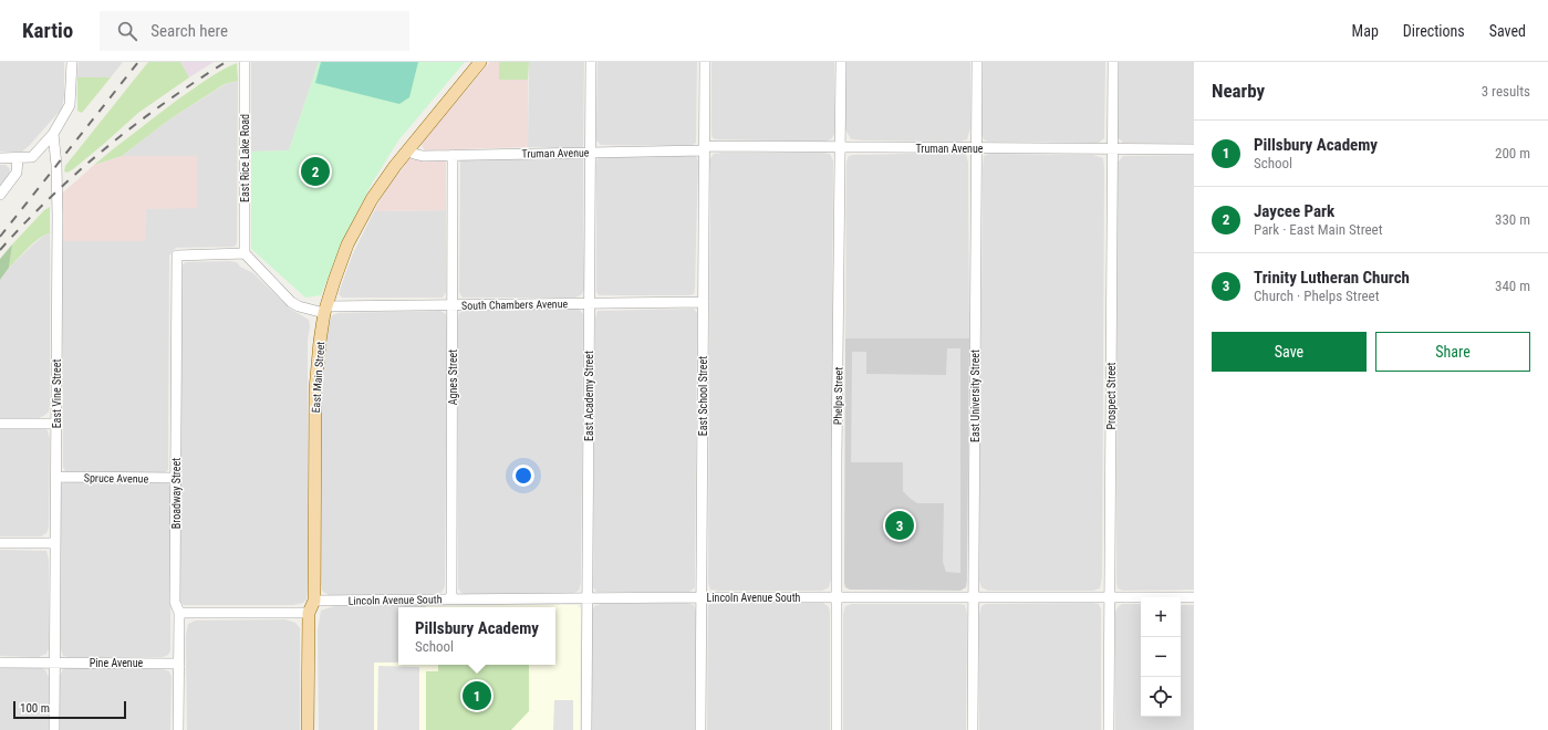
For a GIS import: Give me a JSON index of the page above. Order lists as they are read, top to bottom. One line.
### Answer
{"streets":{"main road":["East Main Street"],"street":["Truman Avenue","East Rice Lake Road","South Chambers Avenue","Agnes Street","East Vine Street","East Academy Street","East School Street","Phelps Street","East University Street","Prospect Street","Spruce Avenue","Broadway Street","Lincoln Avenue South","Pine Avenue"]},"crossings":[["Truman Avenue","East Main Street"],["Truman Avenue","Agnes Street"],["Truman Avenue","East Academy Street"],["Truman Avenue","East School Street"],["Truman Avenue","Phelps Street"],["Truman Avenue","East University Street"],["Truman Avenue","Prospect Street"],["East Rice Lake Road","South Chambers Avenue"],["East Rice Lake Road","Broadway Street"],["South Chambers Avenue","East Main Street"],["South Chambers Avenue","Agnes Street"],["South Chambers Avenue","East Academy Street"],["South Chambers Avenue","East School Street"],["South Chambers Avenue","Broadway Street"],["East Main Street","Lincoln Avenue South"],["Agnes Street","Lincoln Avenue South"],["East Vine Street","Spruce Avenue"],["East Vine Street","Pine Avenue"],["East Academy Street","Lincoln Avenue South"],["East School Street","Lincoln Avenue South"],["Phelps Street","Lincoln Avenue South"],["East University Street","Lincoln Avenue South"],["Prospect Street","Lincoln Avenue South"],["Spruce Avenue","Broadway Street"],["Broadway Street","Pine Avenue"]],"scale_bar":"100 m","page":{"header":"Kartio","search":"Search here","nav":["Map","Directions","Saved"],"heading":["Nearby","3 results"],"list":[{"mark":"1","name":"Pillsbury Academy","note":"School","value":"200 m"},{"mark":"2","name":"Jaycee Park","note":"Park · East Main Street","value":"330 m"},{"mark":"3","name":"Trinity Lutheran Church","note":"Church · Phelps Street","value":"340 m"}],"pins":["2","3","1"],"buttons":["Save","Share"],"map_buttons":["+","−"],"popup":["Pillsbury Academy","School"],"scale":"100 m"}}
